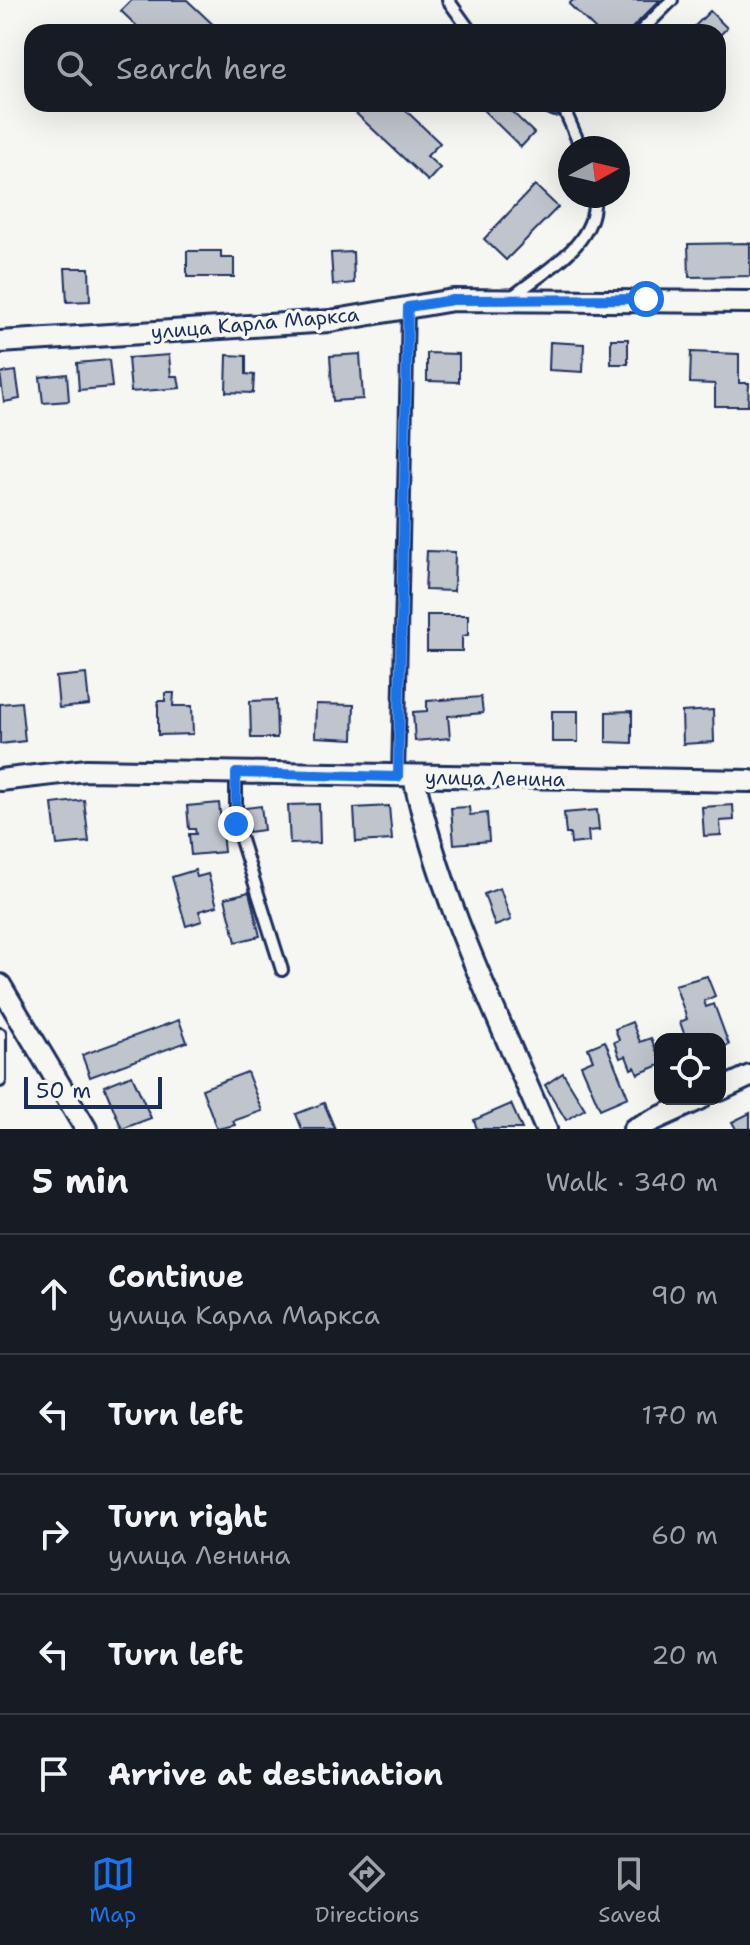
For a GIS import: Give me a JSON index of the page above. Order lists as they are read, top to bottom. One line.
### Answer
{"streets":{"street":["улица Карла Маркса","улица Ленина"]},"scale_bar":"50 m","north":"right","page":{"search":"Search here","scale":"50 m","heading":["5 min","Walk · 340 m"],"list":[["Continue","улица Карла Маркса","90 m"],["Turn left","170 m"],["Turn right","улица Ленина","60 m"],["Turn left","20 m"],"Arrive at destination"],"nav":["Map","Directions","Saved"]}}
